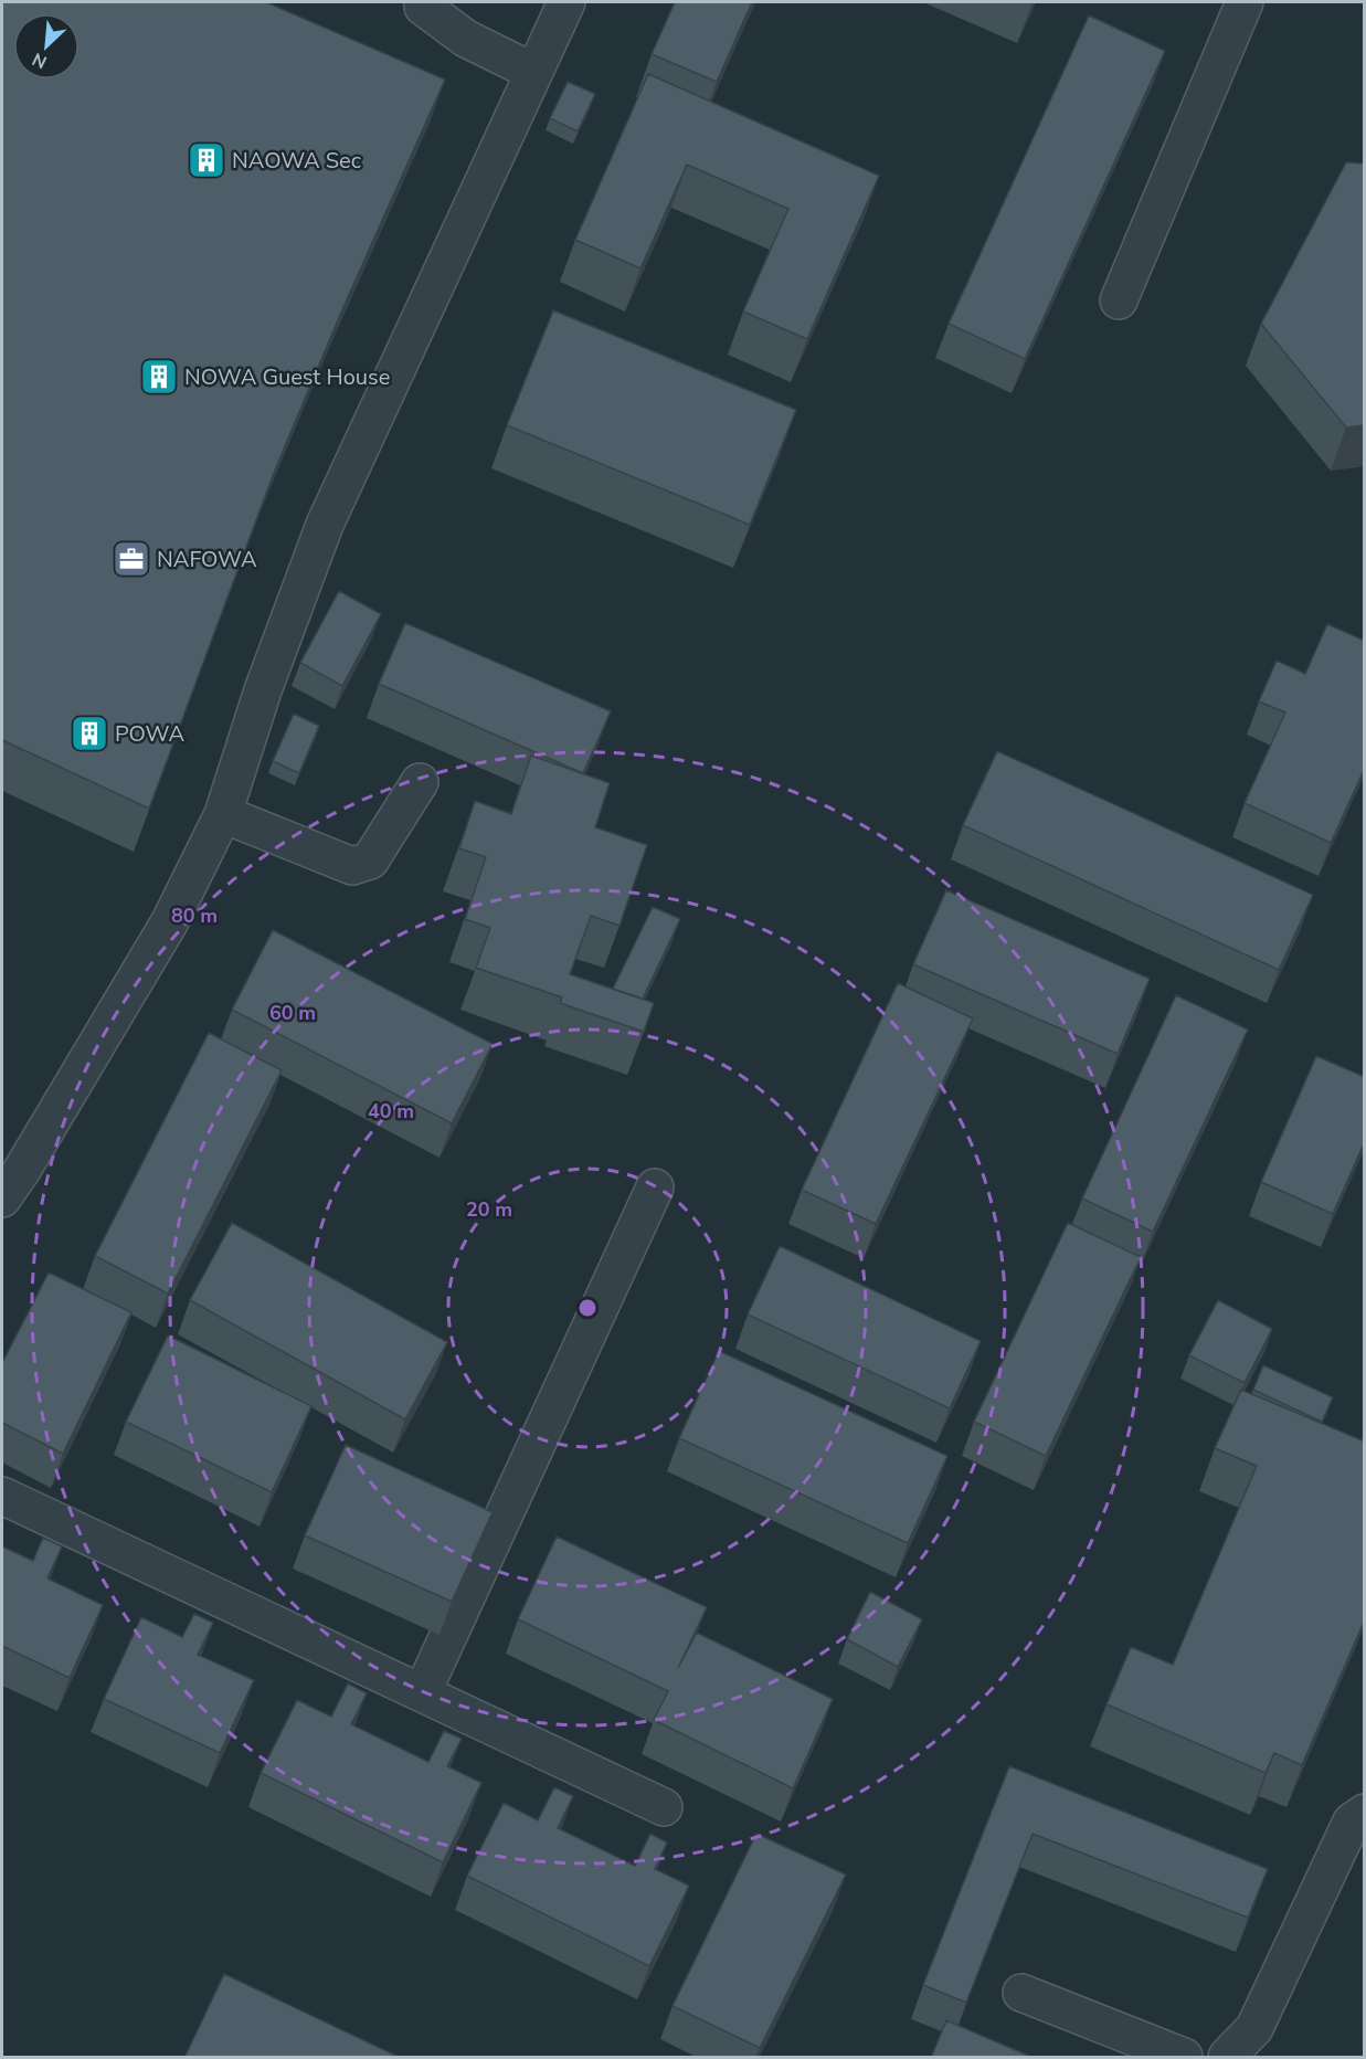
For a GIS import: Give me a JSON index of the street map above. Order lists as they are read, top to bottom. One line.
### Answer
{"places":{"building":["NAOWA Sec","NOWA Guest House","POWA"],"office":["NAFOWA"]},"north":"bottom left","rings":["80 m","60 m","40 m","20 m"]}
